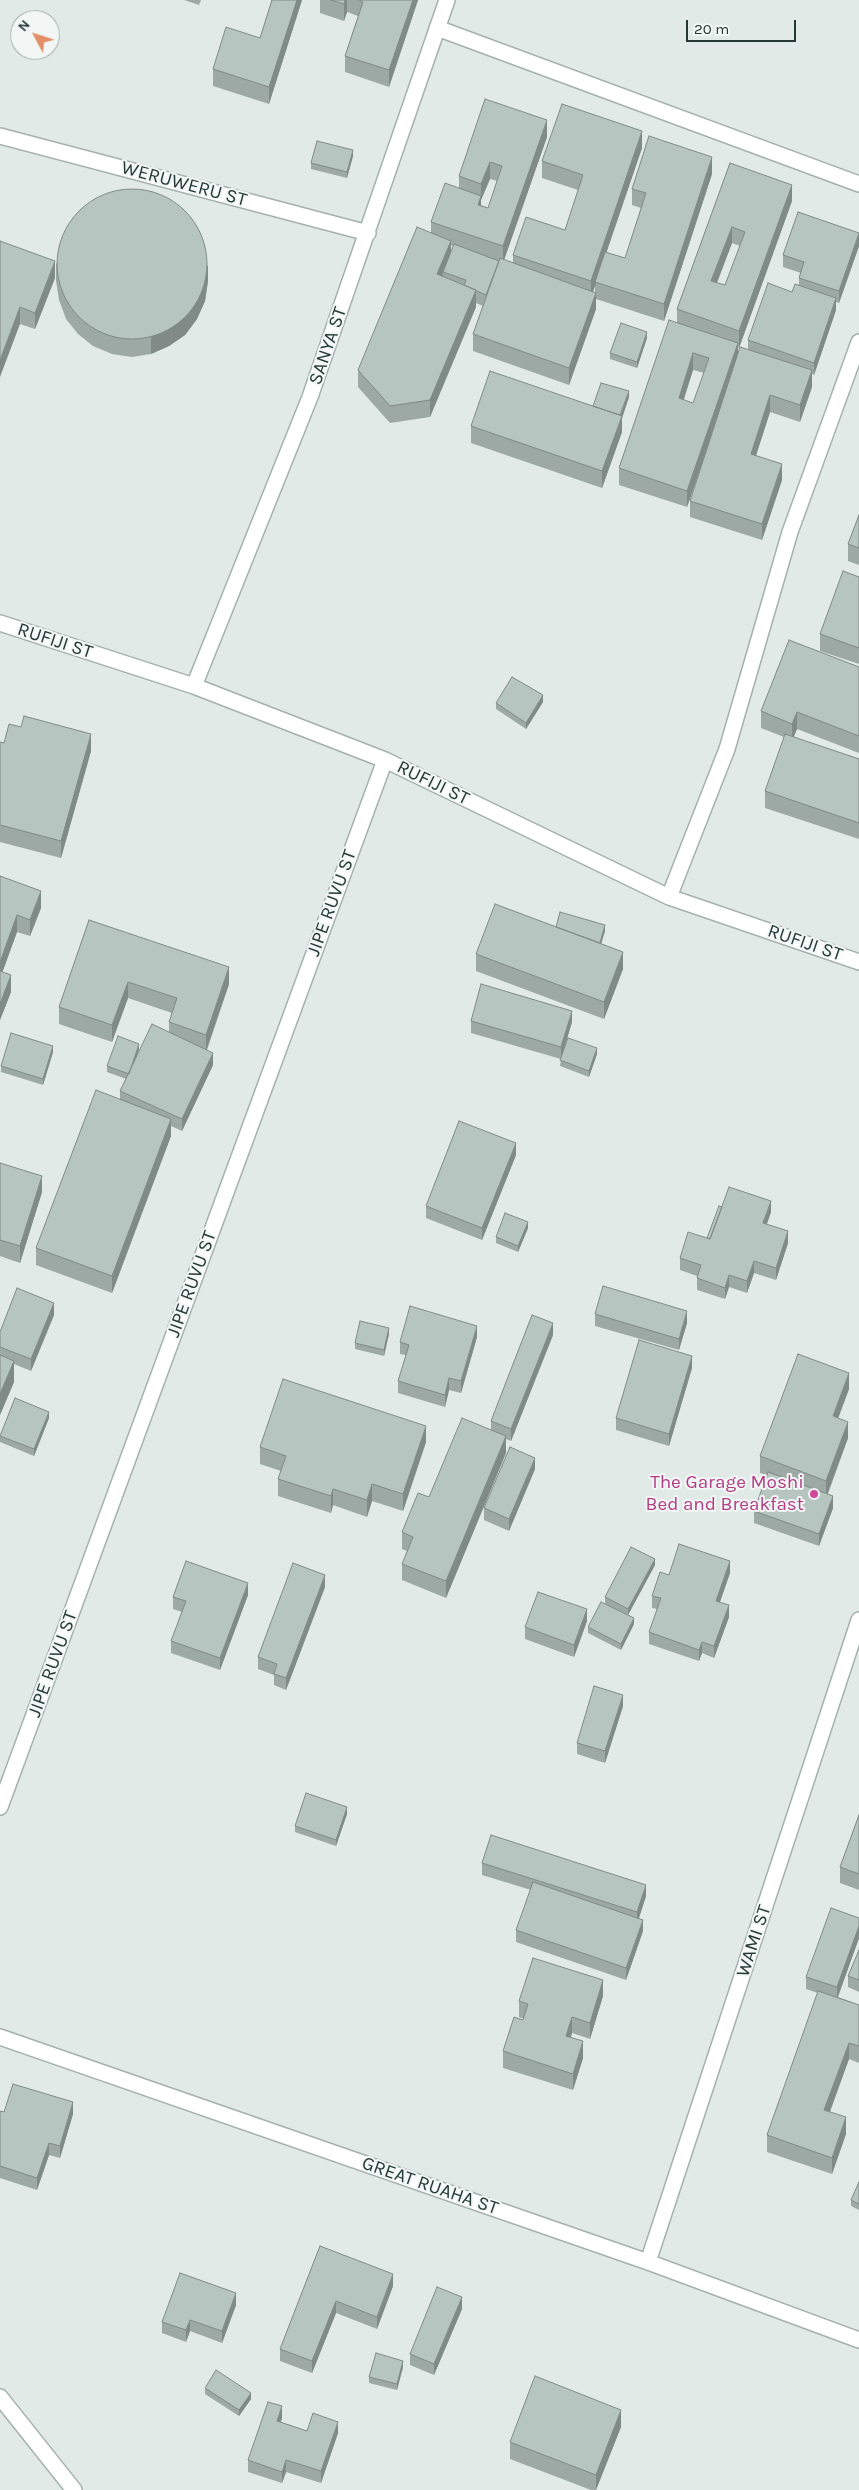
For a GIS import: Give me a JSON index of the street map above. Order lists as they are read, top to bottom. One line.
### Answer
{"streets":{"street":["WERUWERU ST","SANYA ST","RUFIJI ST","JIPE RUVU ST","WAMI ST","GREAT RUAHA ST"]},"crossings":[["WERUWERU ST","SANYA ST"],["SANYA ST","RUFIJI ST"],["RUFIJI ST","JIPE RUVU ST"],["WAMI ST","GREAT RUAHA ST"]],"places":["The Garage Moshi Bed and Breakfast"],"scale_bar":"20 m","north":"top left"}
